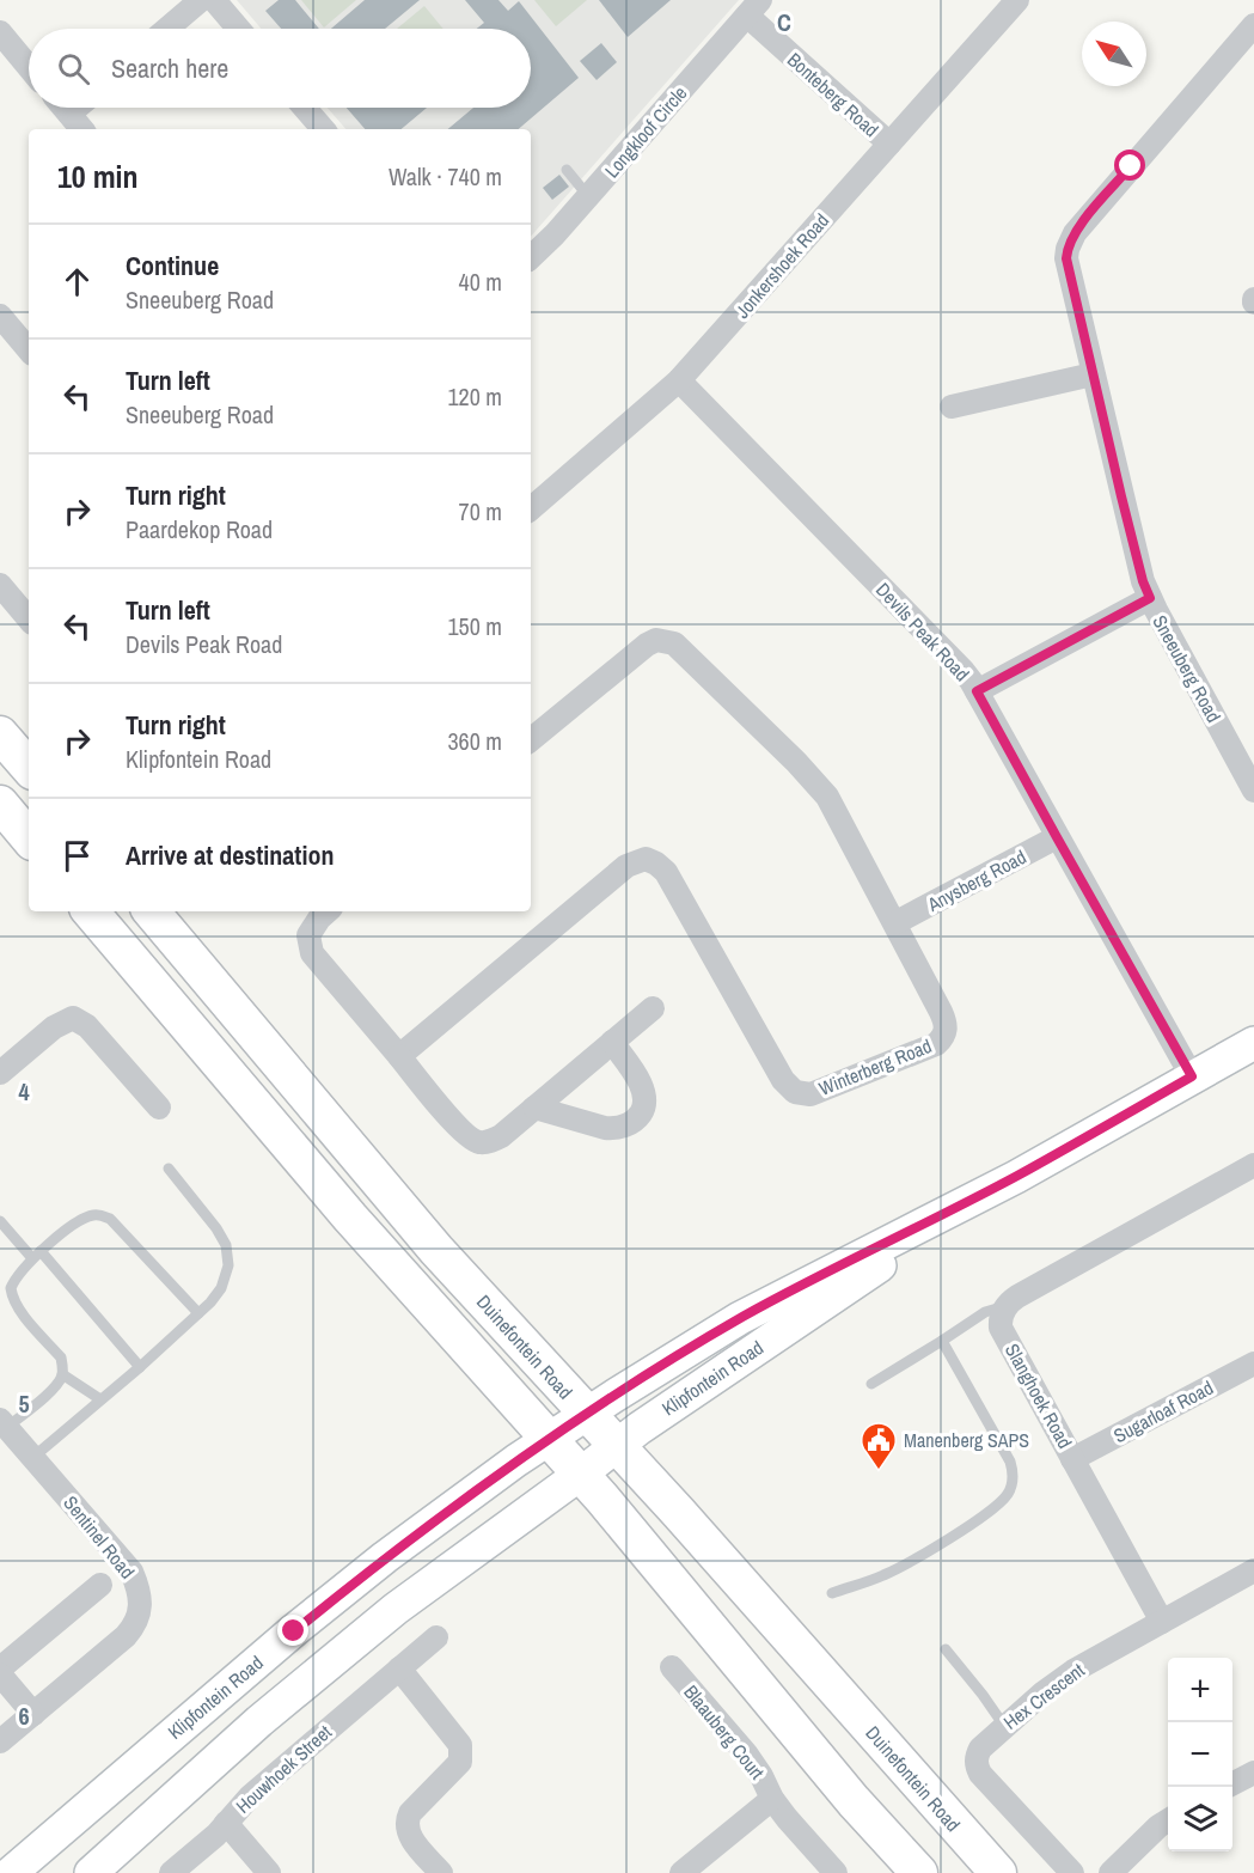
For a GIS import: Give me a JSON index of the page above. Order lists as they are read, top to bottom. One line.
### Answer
{"streets":{"main road":["Duinefontein Road","Klipfontein Road"],"street":["Bonteberg Road","Longkloof Circle","Jonkershoek Road","Devils Peak Road","Sneeuberg Road","Anysberg Road","Winterberg Road","Slanghoek Road","Sugarloaf Road","Sentinel Road","Hex Crescent","Blaauberg Court","Houwhoek Street"]},"crossings":[["Bonteberg Road","Longkloof Circle"],["Bonteberg Road","Jonkershoek Road"],["Jonkershoek Road","Devils Peak Road"],["Devils Peak Road","Anysberg Road"],["Devils Peak Road","Klipfontein Road"],["Anysberg Road","Winterberg Road"],["Duinefontein Road","Klipfontein Road"],["Slanghoek Road","Sugarloaf Road"],["Slanghoek Road","Hex Crescent"]],"places":{"public building":["Manenberg SAPS"]},"north":"top left","page":{"search":"Search here","heading":["10 min","Walk · 740 m"],"list":[["Continue","Sneeuberg Road","40 m"],["Turn left","Sneeuberg Road","120 m"],["Turn right","Paardekop Road","70 m"],["Turn left","Devils Peak Road","150 m"],["Turn right","Klipfontein Road","360 m"],"Arrive at destination"],"map_buttons":["+","−"]},"grid":{"columns":["C"],"rows":["4","5","6"]}}
